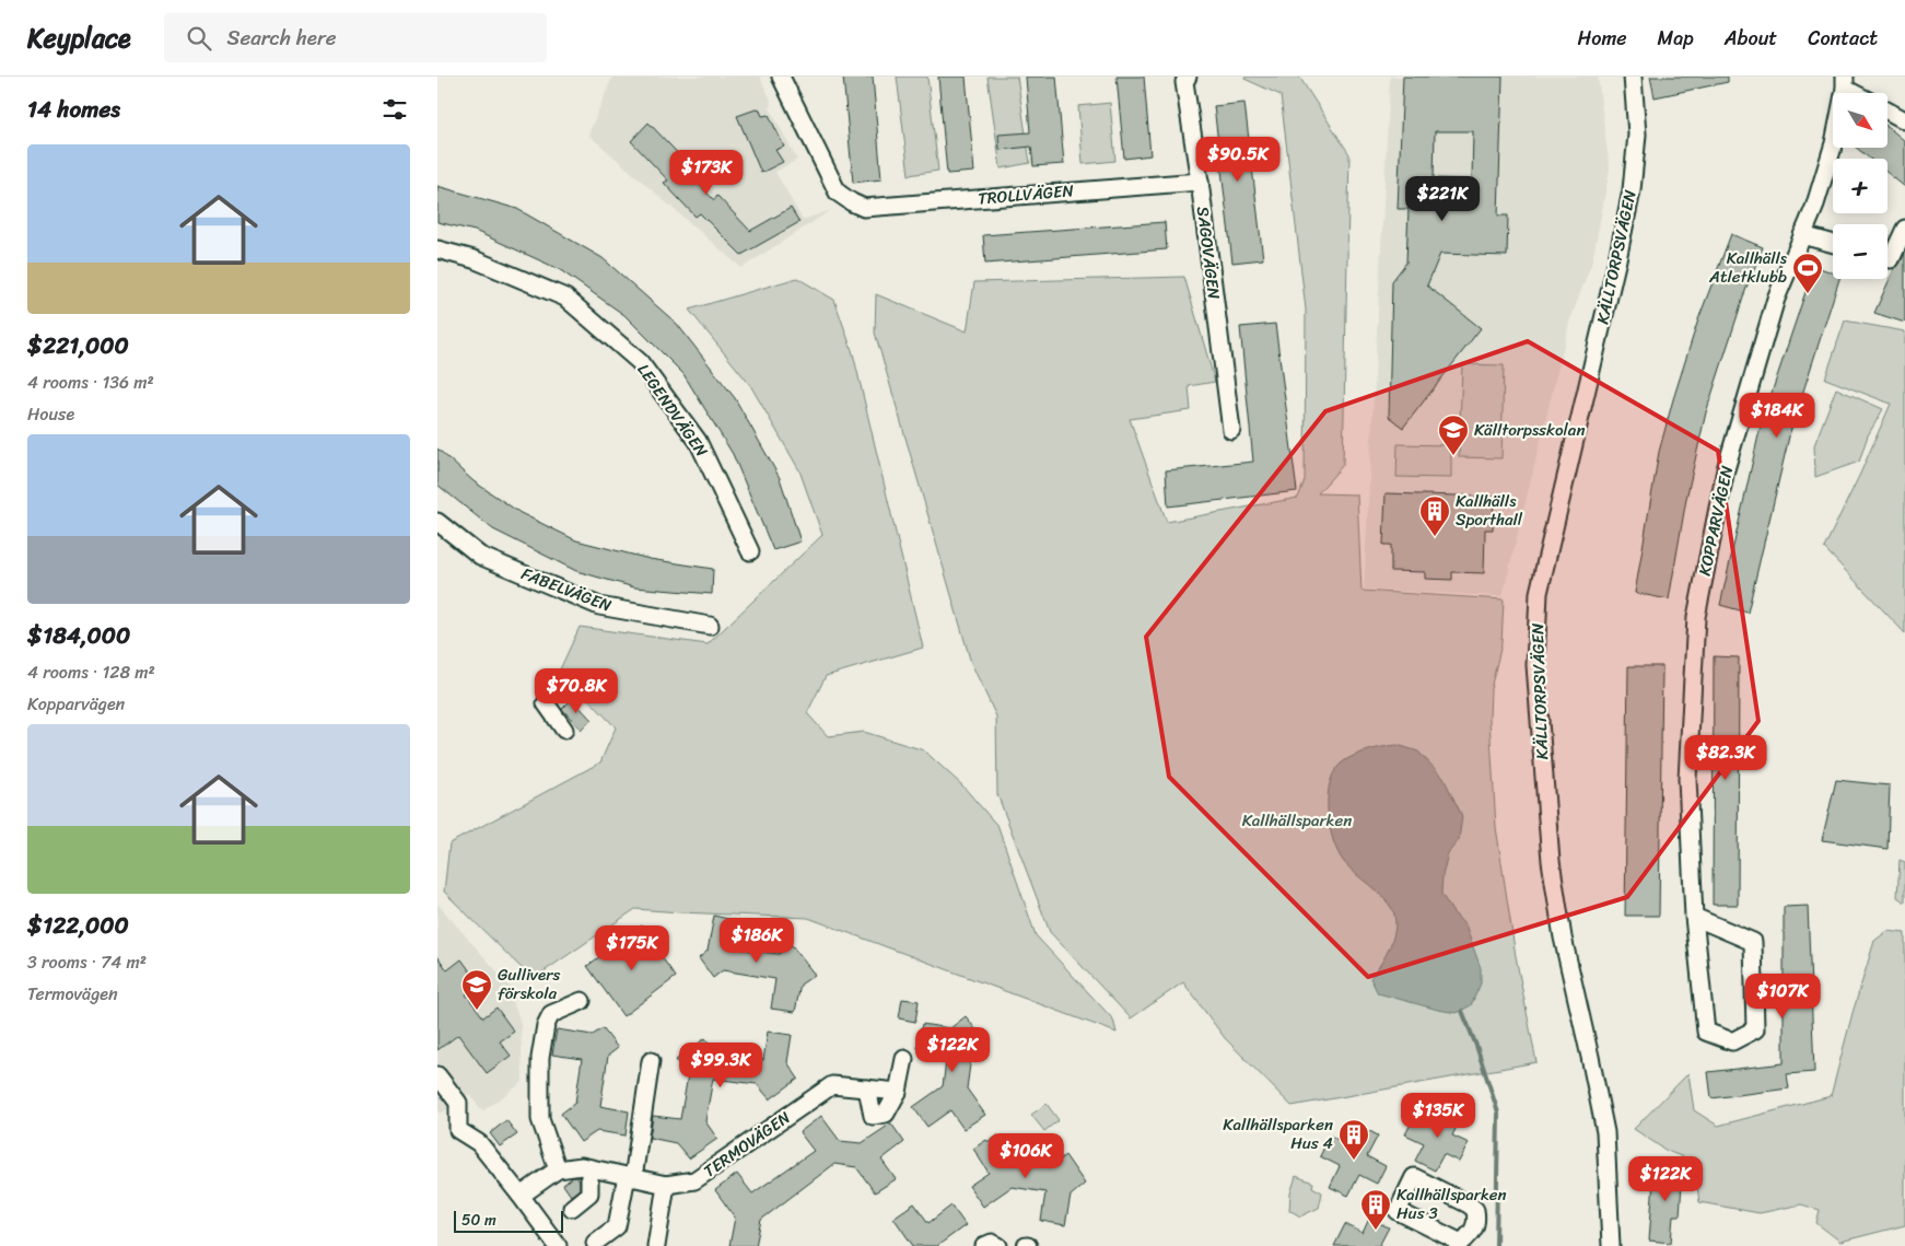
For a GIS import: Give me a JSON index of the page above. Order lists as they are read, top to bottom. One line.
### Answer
{"streets":{"street":["TROLLVÄGEN","SAGOVÄGEN","KÄLLTORPSVÄGEN","LEGENDVÄGEN","KOPPARVÄGEN","FABELVÄGEN","TERMOVÄGEN"]},"crossings":[["TROLLVÄGEN","SAGOVÄGEN"]],"parks":["Kallhällsparken"],"places":{"sports":["Kallhälls Atletklubb"],"school or university":["Källtorpsskolan","Gullivers förskola"],"building":["Kallhälls Sporthall","Kallhällsparken Hus 4","Kallhällsparken Hus 3"]},"scale_bar":"50 m","north":"bottom right","page":{"header":"Keyplace","search":"Search here","nav":["Home","Map","About","Contact"],"heading":"14 homes","map_buttons":["+","−"],"price":["$90.5K","$173K","$221K","$184K","$70.8K","$82.3K","$186K","$175K","$107K","$122K","$99.3K","$135K","$106K","$122K"],"list":[{"name":"$221,000","note":"4 rooms · 136 m² · House"},{"name":"$184,000","note":"4 rooms · 128 m² · Kopparvägen"},{"name":"$122,000","note":"3 rooms · 74 m² · Termovägen"}],"scale":"50 m"}}
